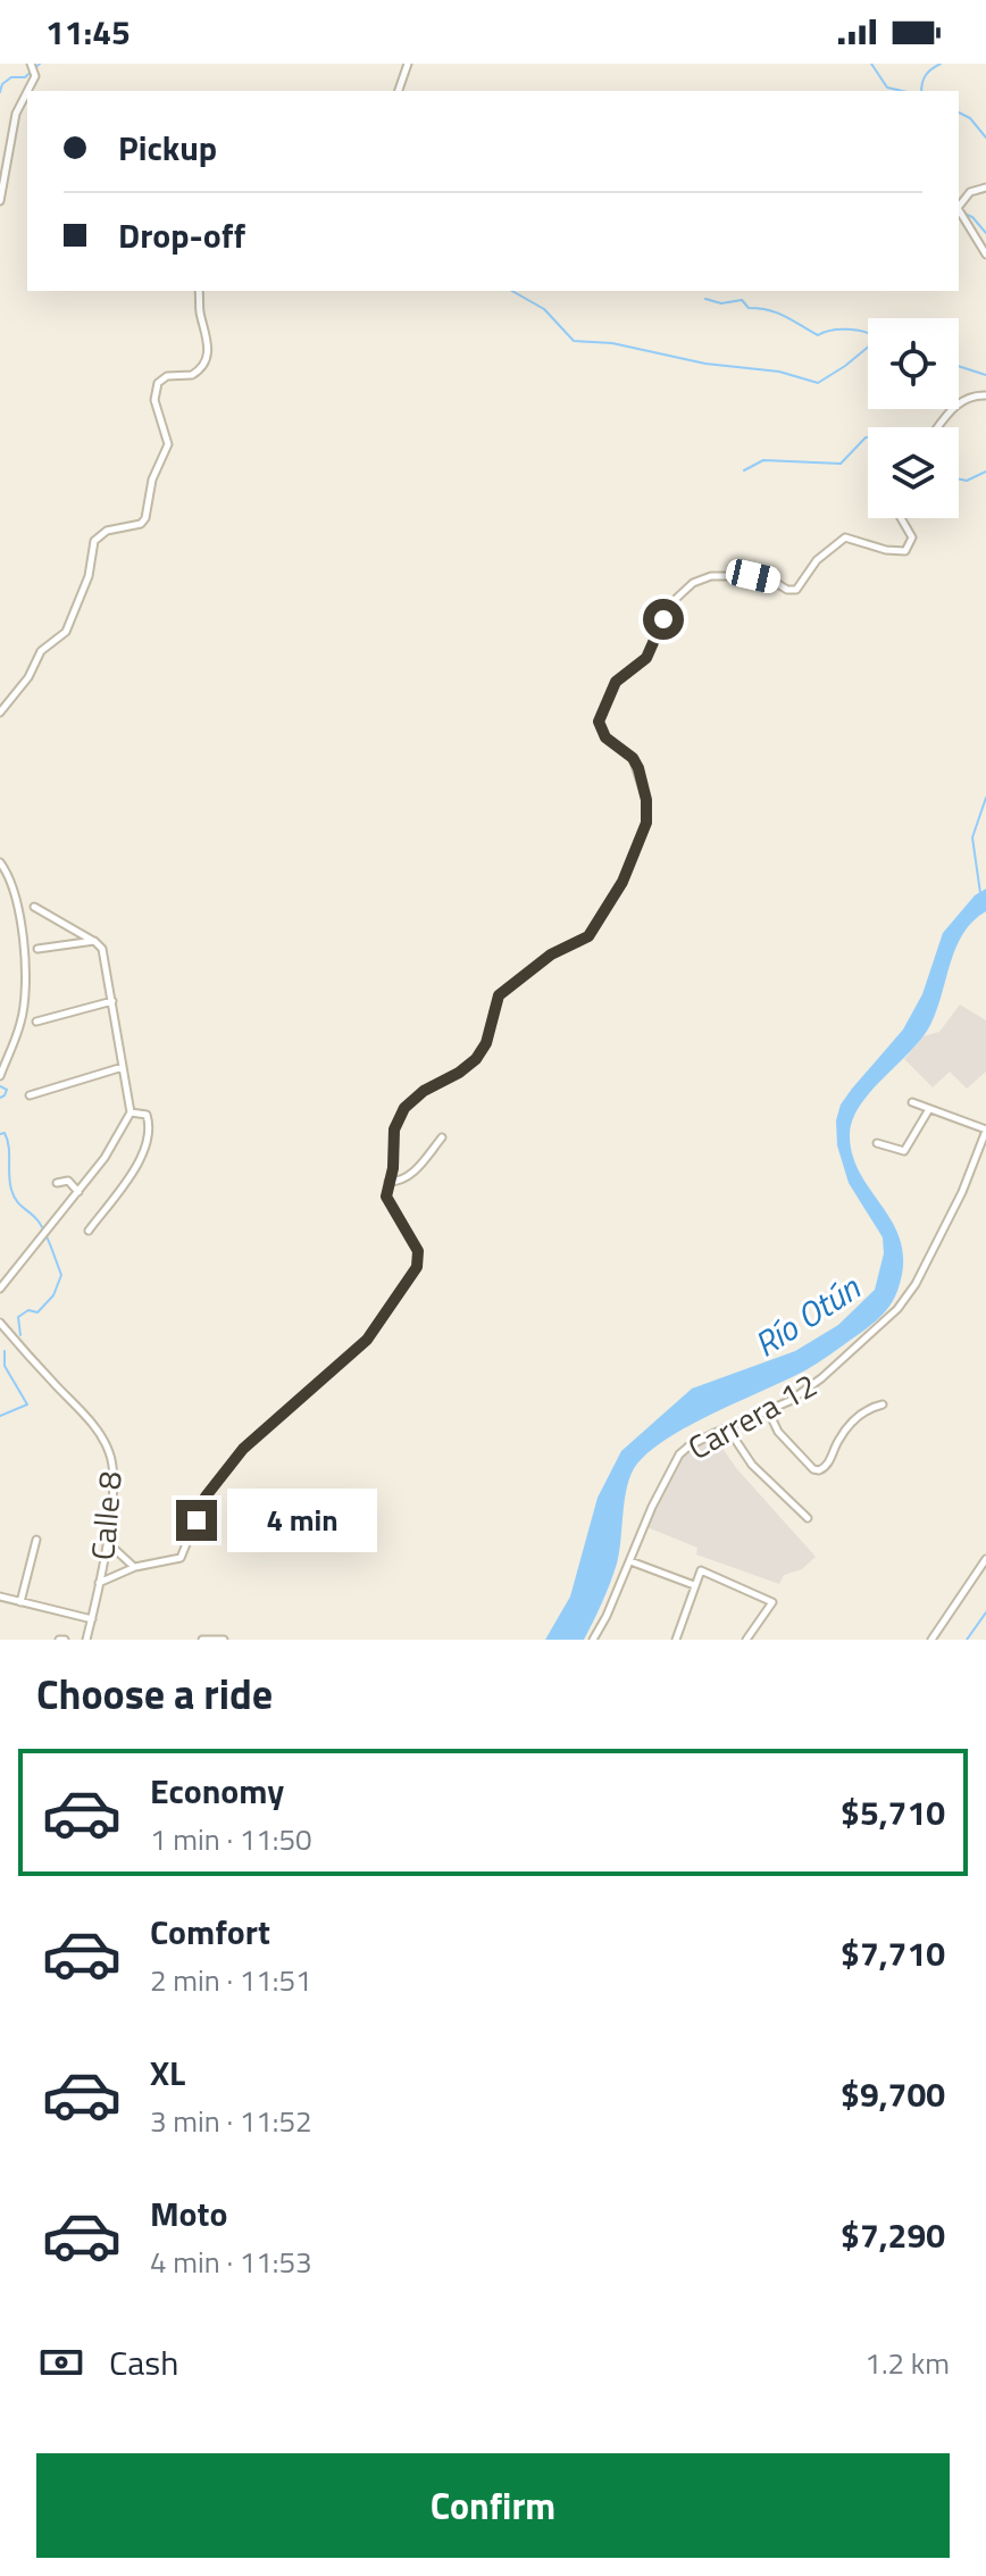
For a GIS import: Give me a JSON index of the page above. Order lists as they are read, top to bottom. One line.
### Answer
{"streets":{"street":["Carrera 12","Calle 8"]},"water":["Río Otún"],"page":{"status":"11:45","banner":["Pickup","Drop-off"],"bubble":"4 min","heading":"Choose a ride","list":[{"name":"Economy","note":"1 min · 11:50","value":"$5,710"},{"name":"Comfort","note":"2 min · 11:51","value":"$7,710"},{"name":"XL","note":"3 min · 11:52","value":"$9,700"},{"name":"Moto","note":"4 min · 11:53","value":"$7,290"}],"pay":["Cash","1.2 km"],"buttons":"Confirm"}}
